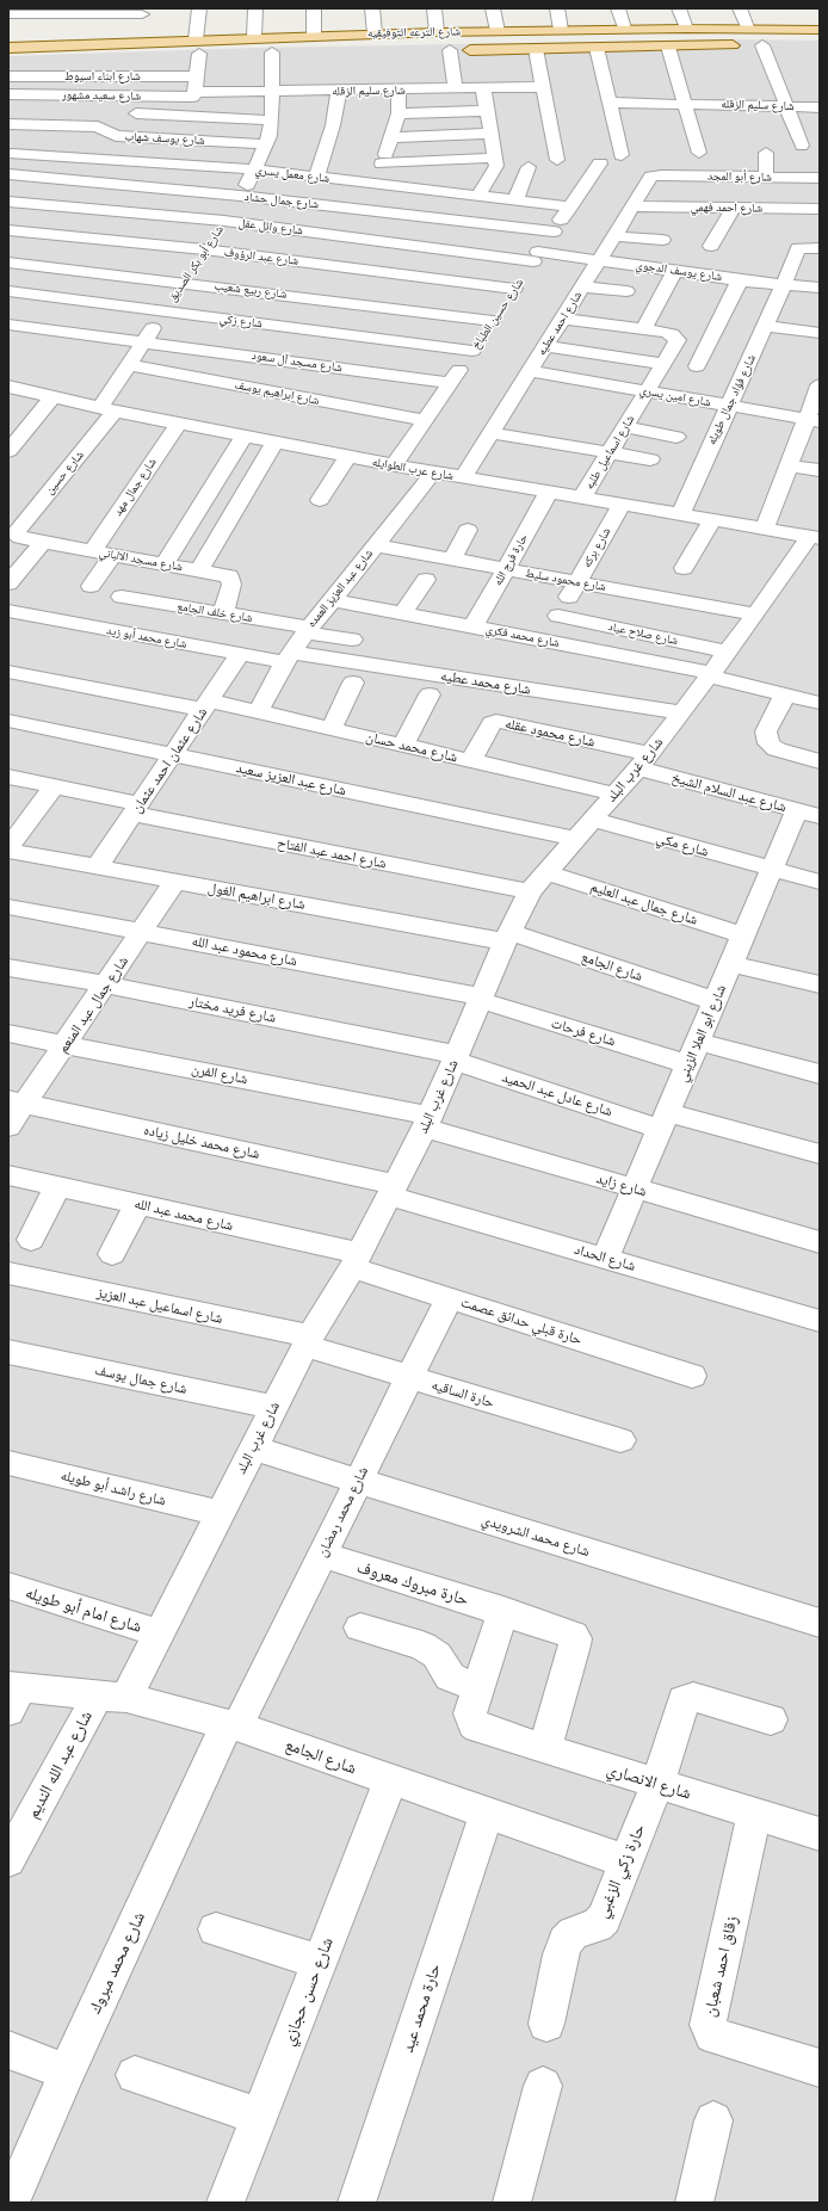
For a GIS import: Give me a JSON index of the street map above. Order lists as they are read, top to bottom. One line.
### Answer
{"streets":{"main road":["شارع الترعه التوفيقيه"],"street":["شارع ابناء اسيوط","شارع سليم الزقله","شارع سعيد مشهور","شارع يوسف شهاب","شارع معمل يسري","شارع أبو المجد","شارع جمال حشاد","شارع احمد فهمي","شارع وائل عقل","شارع عبد الرؤوف","شارع أبو بكر الصديق","شارع يوسف الدجوي","شارع ربيع شعيب","شارع حسين الطباخ","شارع زكي","شارع احمد عطيه","شارع مسجد آل سعود","شارع ابراهيم يوسف","شارع امين يسري","شارع فؤاد جمال طويله","شارع اسماعيل طلبه","شارع عرب الطوايله","شارع حسين","شارع جمال مهد","شارع بركه","شارع مسجد الالباني","حارة فرج الله","شارع محمود سليط","شارع عبد العزيز العمده","شارع خلف الجامع","شارع صلاح عياد","شارع محمد فكري","شارع محمد أبو زيد","شارع محمد عطيه","شارع محمود عقله","شارع محمد حسان","شارع عثمان احمد عثمان","شارع غرب البلد","شارع عبد العزيز سعيد","شارع عبد السلام الشيخ","شارع مكي","شارع احمد عبد الفتاح","شارع ابراهيم الغول","شارع جمال عبد العليم","شارع محمود عبد الله","شارع الجامع","شارع جمال عبد المنعم","شارع فريد مختار","شارع فرحات","شارع أبو العلا الزيني","شارع الفرن","شارع عادل عبد الحميد","شارع محمد خليل زياده","شارع زايد","شارع محمد عبد الله","شارع الحداد","شارع اسماعيل عبد العزيز","حارة قبلي حدائق عصمت","شارع جمال يوسف","حارة الساقيه","شارع راشد أبو طويله","شارع محمد رمضان","شارع محمد الشرويدي","حارة مبروك معروف","شارع امام أبو طويله","شارع عبد الله النديم","شارع الانصاري","حارة زكي الزغبي","شارع محمد مبروك","زقاق احمد شعبان","شارع حسن حجازي","حارة محمد عيد"]},"crossings":[["شارع سليم الزقله","شارع سعيد مشهور"],["شارع سليم الزقله","شارع أبو بكر الصديق"],["شارع يوسف شهاب","شارع أبو بكر الصديق"],["شارع معمل يسري","شارع أبو بكر الصديق"],["شارع معمل يسري","شارع حسين الطباخ"],["شارع أبو المجد","شارع احمد عطيه"],["شارع جمال حشاد","شارع أبو بكر الصديق"],["شارع جمال حشاد","شارع حسين الطباخ"],["شارع احمد فهمي","شارع احمد عطيه"],["شارع وائل عقل","شارع أبو بكر الصديق"],["شارع وائل عقل","شارع يوسف الدجوي"],["شارع وائل عقل","شارع حسين الطباخ"],["شارع عبد الرؤوف","شارع أبو بكر الصديق"],["شارع عبد الرؤوف","شارع ربيع شعيب"],["شارع عبد الرؤوف","شارع حسين الطباخ"],["شارع أبو بكر الصديق","شارع ربيع شعيب"],["شارع أبو بكر الصديق","شارع زكي"],["شارع أبو بكر الصديق","شارع مسجد آل سعود"],["شارع أبو بكر الصديق","شارع ابراهيم يوسف"],["شارع أبو بكر الصديق","شارع عرب الطوايله"],["شارع أبو بكر الصديق","شارع حسين"],["شارع يوسف الدجوي","شارع حسين الطباخ"],["شارع يوسف الدجوي","شارع احمد عطيه"],["شارع يوسف الدجوي","شارع فؤاد جمال طويله"],["شارع ربيع شعيب","شارع حسين الطباخ"],["شارع حسين الطباخ","شارع زكي"],["شارع حسين الطباخ","شارع مسجد آل سعود"],["شارع حسين الطباخ","شارع ابراهيم يوسف"],["شارع حسين الطباخ","شارع عرب الطوايله"],["شارع احمد عطيه","شارع امين يسري"],["شارع احمد عطيه","شارع عرب الطوايله"],["شارع امين يسري","شارع فؤاد جمال طويله"],["شارع امين يسري","شارع اسماعيل طلبه"],["شارع فؤاد جمال طويله","شارع عرب الطوايله"],["شارع اسماعيل طلبه","شارع عرب الطوايله"],["شارع عرب الطوايله","شارع حسين"],["شارع عرب الطوايله","شارع جمال مهد"],["شارع عرب الطوايله","شارع بركه"],["شارع عرب الطوايله","حارة فرج الله"],["شارع عرب الطوايله","شارع عبد العزيز العمده"],["شارع عرب الطوايله","شارع غرب البلد"],["شارع حسين","شارع مسجد الالباني"],["شارع جمال مهد","شارع مسجد الالباني"],["شارع بركه","شارع محمود سليط"],["شارع بركه","شارع صلاح عياد"],["شارع بركه","شارع محمد فكري"],["شارع مسجد الالباني","شارع خلف الجامع"],["حارة فرج الله","شارع محمود سليط"],["حارة فرج الله","شارع محمد فكري"],["شارع محمود سليط","شارع عبد العزيز العمده"],["شارع محمود سليط","شارع غرب البلد"],["شارع عبد العزيز العمده","شارع خلف الجامع"],["شارع عبد العزيز العمده","شارع محمد فكري"],["شارع عبد العزيز العمده","شارع محمد أبو زيد"],["شارع عبد العزيز العمده","شارع محمد عطيه"],["شارع عبد العزيز العمده","شارع محمد حسان"],["شارع صلاح عياد","شارع غرب البلد"],["شارع محمد فكري","شارع غرب البلد"],["شارع محمد أبو زيد","شارع محمد عطيه"],["شارع محمد أبو زيد","شارع عثمان احمد عثمان"],["شارع محمد عطيه","شارع غرب البلد"],["شارع محمود عقله","شارع محمد حسان"],["شارع محمود عقله","شارع غرب البلد"],["شارع محمود عقله","شارع عبد السلام الشيخ"],["شارع محمد حسان","شارع عثمان احمد عثمان"],["شارع محمد حسان","شارع غرب البلد"],["شارع عثمان احمد عثمان","شارع عبد العزيز سعيد"],["شارع عثمان احمد عثمان","شارع احمد عبد الفتاح"],["شارع عثمان احمد عثمان","شارع ابراهيم الغول"],["شارع غرب البلد","شارع عبد العزيز سعيد"],["شارع غرب البلد","شارع عبد السلام الشيخ"],["شارع غرب البلد","شارع مكي"],["شارع غرب البلد","شارع احمد عبد الفتاح"],["شارع غرب البلد","شارع ابراهيم الغول"],["شارع غرب البلد","شارع جمال عبد العليم"],["شارع غرب البلد","شارع محمود عبد الله"],["شارع غرب البلد","شارع الجامع"],["شارع غرب البلد","شارع فريد مختار"],["شارع غرب البلد","شارع فرحات"],["شارع غرب البلد","شارع الفرن"],["شارع غرب البلد","شارع عادل عبد الحميد"],["شارع غرب البلد","شارع محمد خليل زياده"],["شارع غرب البلد","شارع زايد"],["شارع غرب البلد","شارع محمد عبد الله"],["شارع غرب البلد","شارع الحداد"],["شارع غرب البلد","شارع اسماعيل عبد العزيز"],["شارع غرب البلد","حارة قبلي حدائق عصمت"],["شارع غرب البلد","شارع جمال يوسف"],["شارع غرب البلد","حارة الساقيه"],["شارع غرب البلد","شارع راشد أبو طويله"],["شارع غرب البلد","شارع محمد الشرويدي"],["شارع غرب البلد","شارع امام أبو طويله"],["شارع غرب البلد","شارع عبد الله النديم"],["شارع عبد السلام الشيخ","شارع أبو العلا الزيني"],["شارع مكي","شارع أبو العلا الزيني"],["شارع احمد عبد الفتاح","شارع جمال عبد العليم"],["شارع ابراهيم الغول","شارع الجامع"],["شارع ابراهيم الغول","شارع جمال عبد المنعم"],["شارع جمال عبد العليم","شارع أبو العلا الزيني"],["شارع محمود عبد الله","شارع جمال عبد المنعم"],["شارع محمود عبد الله","شارع فرحات"],["شارع الجامع","شارع أبو العلا الزيني"],["شارع الجامع","شارع محمد رمضان"],["شارع الجامع","شارع عبد الله النديم"],["شارع الجامع","حارة زكي الزغبي"],["شارع الجامع","شارع محمد مبروك"],["شارع الجامع","شارع حسن حجازي"],["شارع الجامع","حارة محمد عيد"],["شارع جمال عبد المنعم","شارع فريد مختار"],["شارع جمال عبد المنعم","شارع الفرن"],["شارع جمال عبد المنعم","شارع محمد خليل زياده"],["شارع فريد مختار","شارع عادل عبد الحميد"],["شارع فرحات","شارع أبو العلا الزيني"],["شارع أبو العلا الزيني","شارع عادل عبد الحميد"],["شارع أبو العلا الزيني","شارع زايد"],["شارع أبو العلا الزيني","شارع الحداد"],["شارع الفرن","شارع زايد"],["شارع محمد خليل زياده","شارع الحداد"],["شارع محمد عبد الله","حارة قبلي حدائق عصمت"],["شارع اسماعيل عبد العزيز","حارة الساقيه"],["حارة قبلي حدائق عصمت","شارع محمد رمضان"],["حارة الساقيه","شارع محمد رمضان"],["شارع محمد رمضان","شارع محمد الشرويدي"],["شارع محمد رمضان","حارة مبروك معروف"],["شارع محمد رمضان","شارع محمد مبروك"],["حارة مبروك معروف","شارع الانصاري"],["شارع الانصاري","حارة زكي الزغبي"],["شارع الانصاري","زقاق احمد شعبان"]]}
